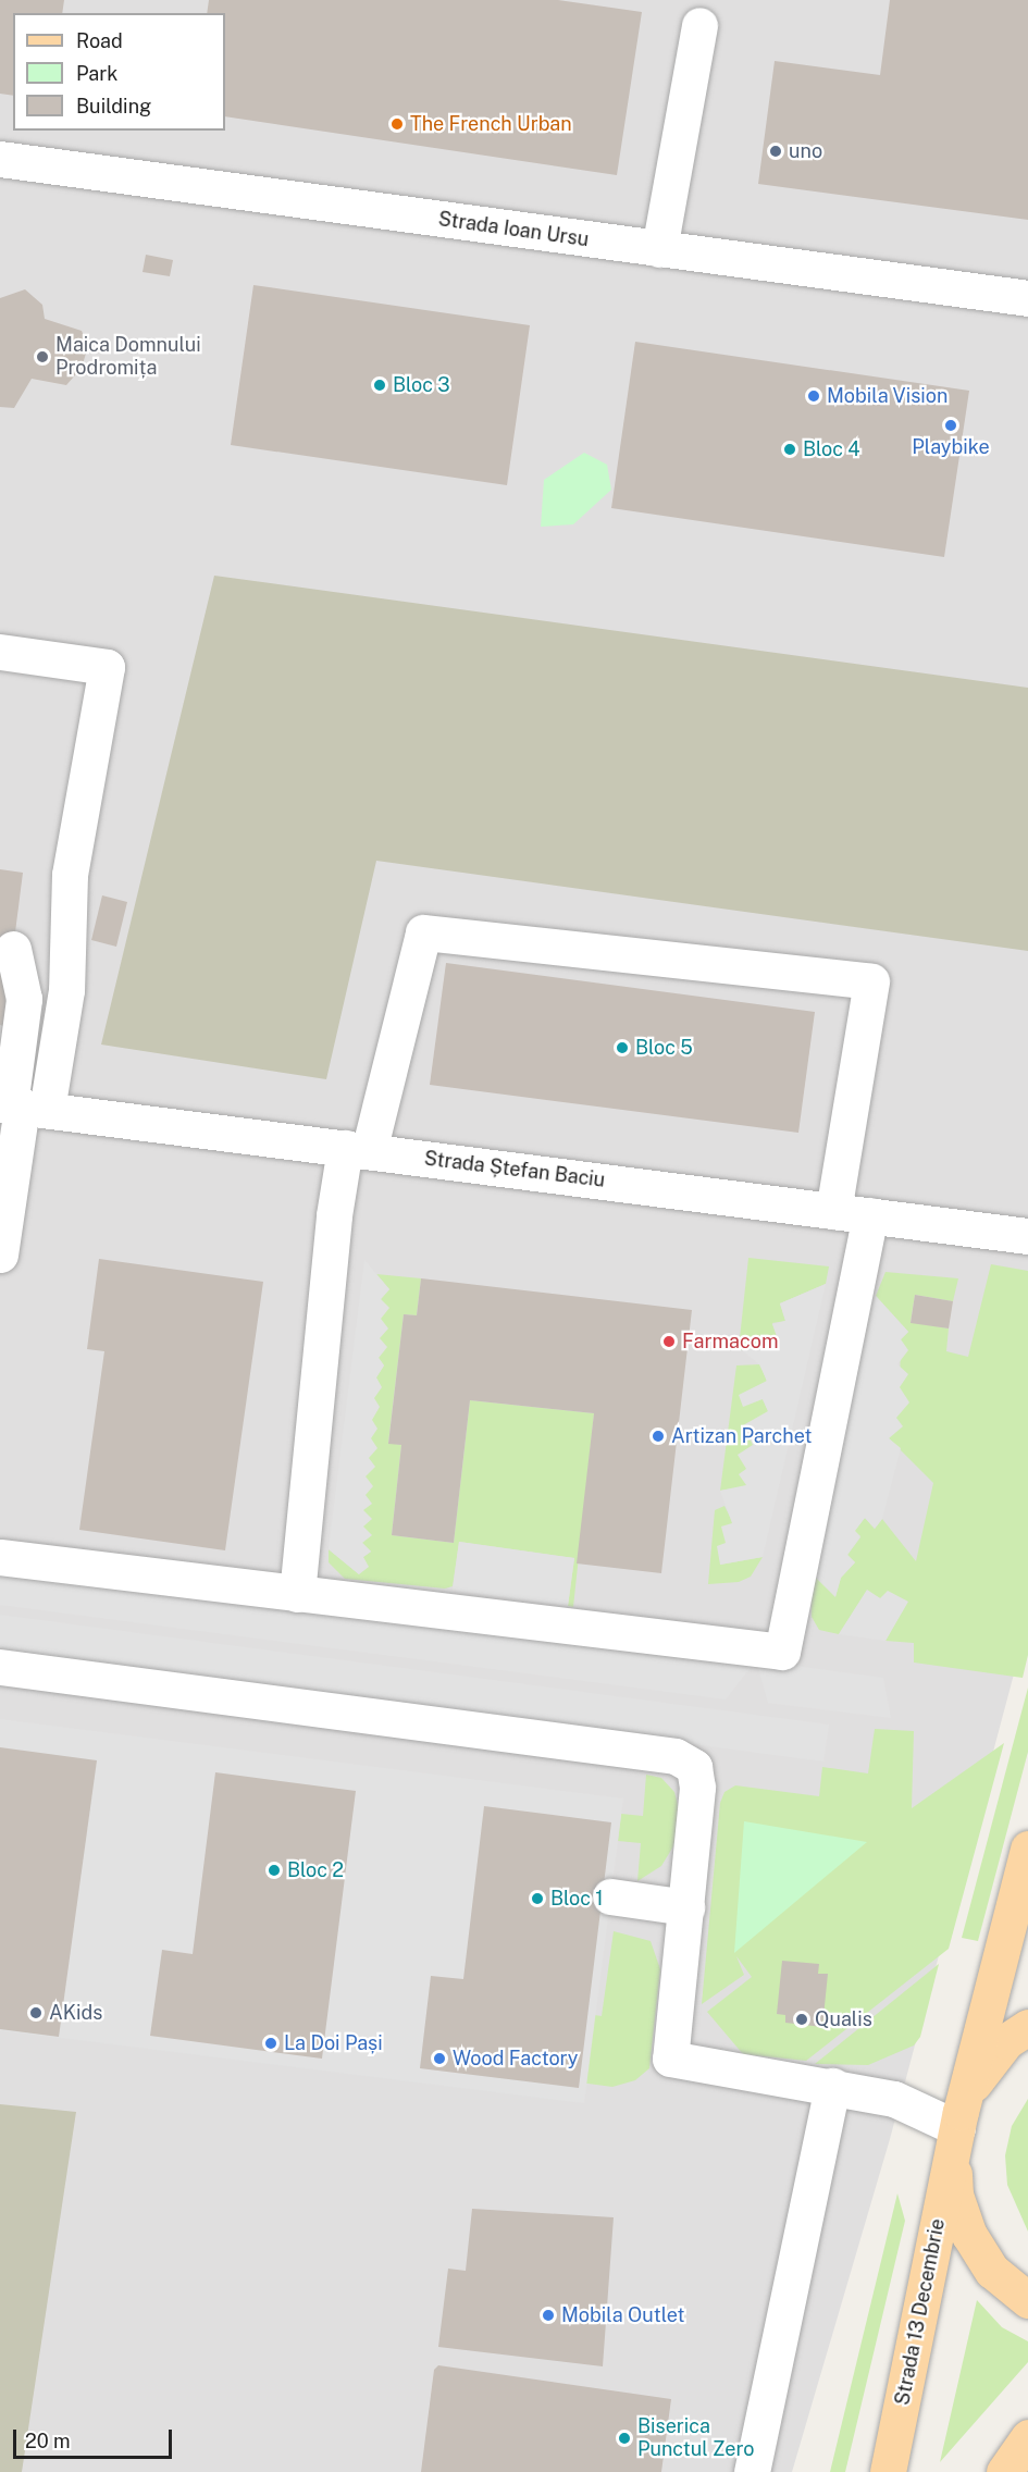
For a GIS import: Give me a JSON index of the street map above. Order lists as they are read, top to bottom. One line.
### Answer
{"streets":{"main road":["Strada 13 Decembrie"],"street":["Strada Ioan Ursu","Strada Ștefan Baciu"]},"places":["The French Urban","uno","Maica Domnului Prodromița","Bloc 3","Mobila Vision","Playbike","Bloc 4","Bloc 5","Farmacom","Artizan Parchet","Bloc 2","Bloc 1","AKids","Qualis","La Doi Pași","Wood Factory","Mobila Outlet","Biserica Punctul Zero"],"legend":["Road","Park","Building"],"scale_bar":"20 m"}
